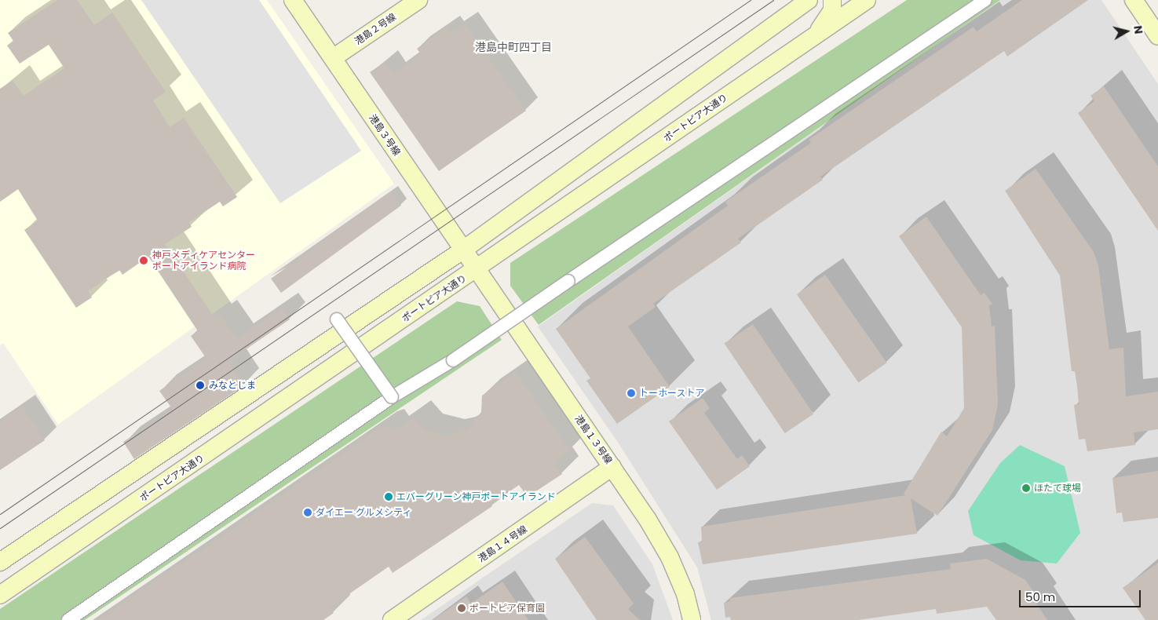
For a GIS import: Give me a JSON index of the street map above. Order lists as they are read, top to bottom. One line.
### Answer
{"streets":{"street":["港島２号線","ポートピア大通り","港島３号線","港島１３号線","港島１４号線"]},"crossings":[["港島２号線","港島３号線"],["ポートピア大通り","港島３号線"],["ポートピア大通り","港島１３号線"],["港島３号線","港島１３号線"],["港島１３号線","港島１４号線"]],"districts":["港島中町四丁目"],"places":["神戸メディケアセンター ポートアイランド病院","みなとじま","トーホーストア","ほたて球場","エバーグリーン神戸ポートアイランド","ダイエー グルメシティ","ポートピア保育園"],"scale_bar":"50 m","north":"right"}
